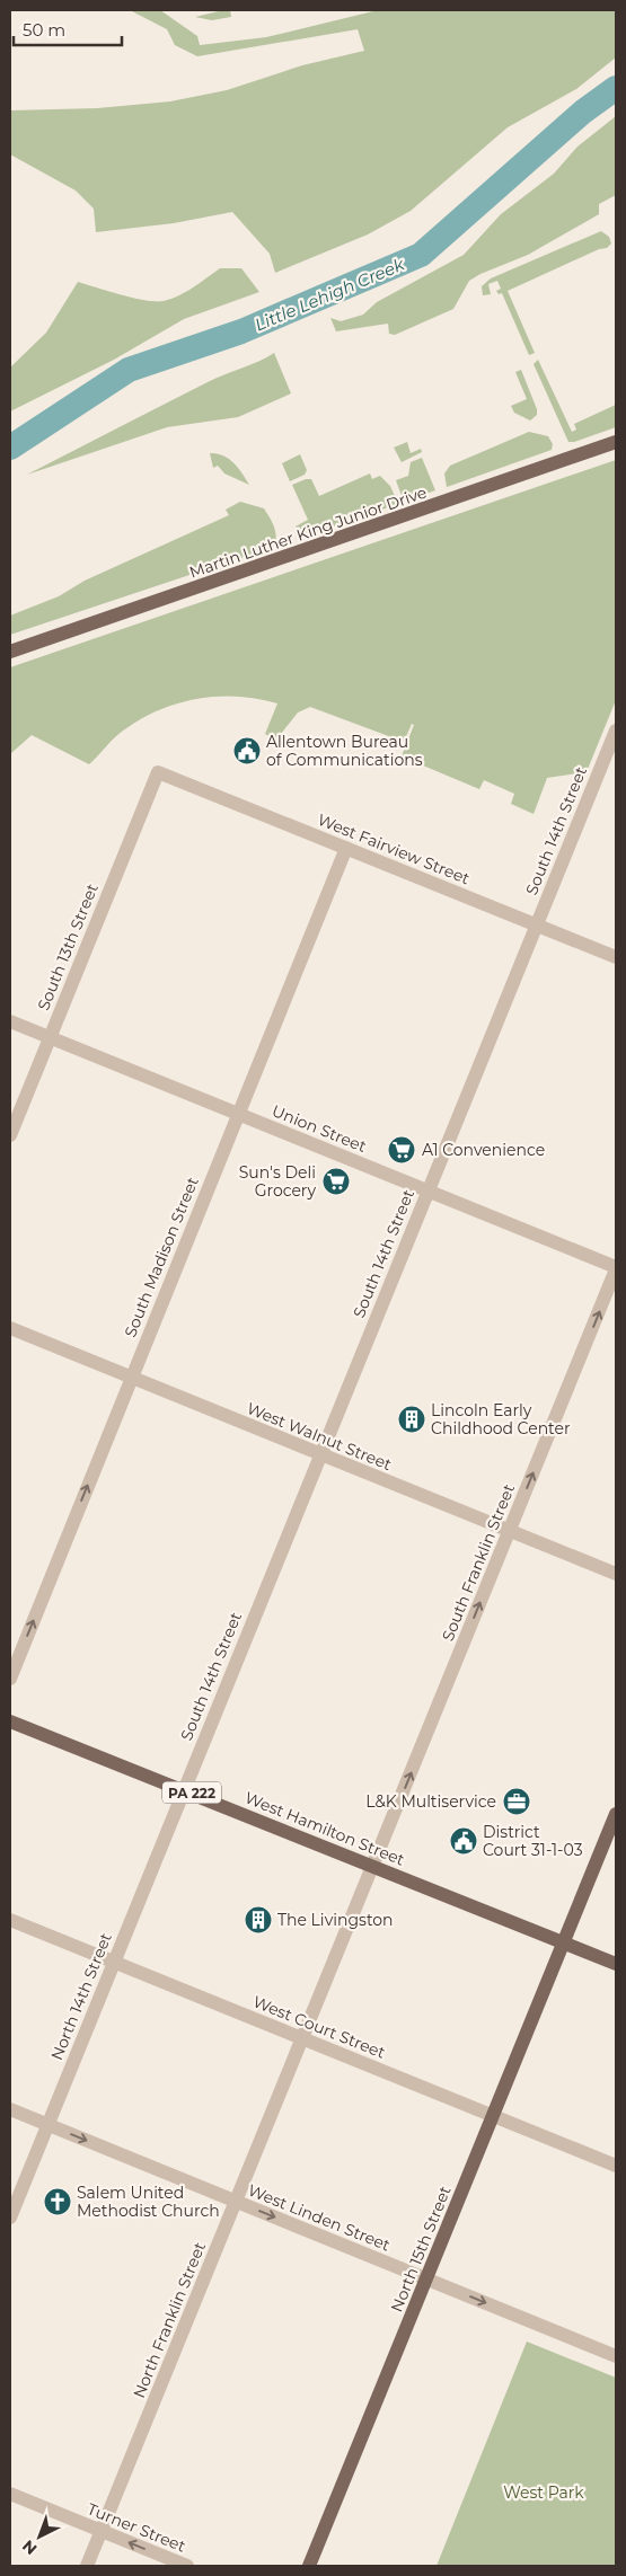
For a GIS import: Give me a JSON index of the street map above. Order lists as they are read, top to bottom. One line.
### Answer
{"streets":{"main road":["Martin Luther King Junior Drive","PA 222","West Hamilton Street","North 15th Street"],"street":["South 14th Street","West Fairview Street","South 13th Street","Union Street","South Madison Street","West Walnut Street","South Franklin Street","North 14th Street","West Court Street","West Linden Street","North Franklin Street","Turner Street"]},"crossings":[["South 14th Street","West Fairview Street"],["South 14th Street","Union Street"],["South 14th Street","West Walnut Street"],["South 14th Street","West Hamilton Street"],["South 14th Street","North 14th Street"],["West Fairview Street","South 13th Street"],["West Fairview Street","South Madison Street"],["South 13th Street","Union Street"],["Union Street","South Madison Street"],["Union Street","South Franklin Street"],["South Madison Street","West Walnut Street"],["West Walnut Street","South Franklin Street"],["South Franklin Street","West Hamilton Street"],["South Franklin Street","North Franklin Street"],["PA 222","West Hamilton Street"],["PA 222","North 15th Street"],["West Hamilton Street","North 14th Street"],["West Hamilton Street","North 15th Street"],["West Hamilton Street","North Franklin Street"],["North 14th Street","West Court Street"],["North 14th Street","West Linden Street"],["West Court Street","North 15th Street"],["West Court Street","North Franklin Street"],["West Linden Street","North 15th Street"],["West Linden Street","North Franklin Street"],["North Franklin Street","Turner Street"]],"one_way":["South Madison Street","South Franklin Street","West Linden Street","Turner Street"],"water":["Little Lehigh Creek"],"parks":["West Park"],"places":{"public building":["Allentown Bureau of Communications","District Court 31-1-03"],"supermarket":["A1 Convenience","Sun's Deli Grocery"],"building":["Lincoln Early Childhood Center","The Livingston"],"office":["L&K Multiservice"],"church":["Salem United Methodist Church"]},"scale_bar":"50 m","north":"bottom left"}
